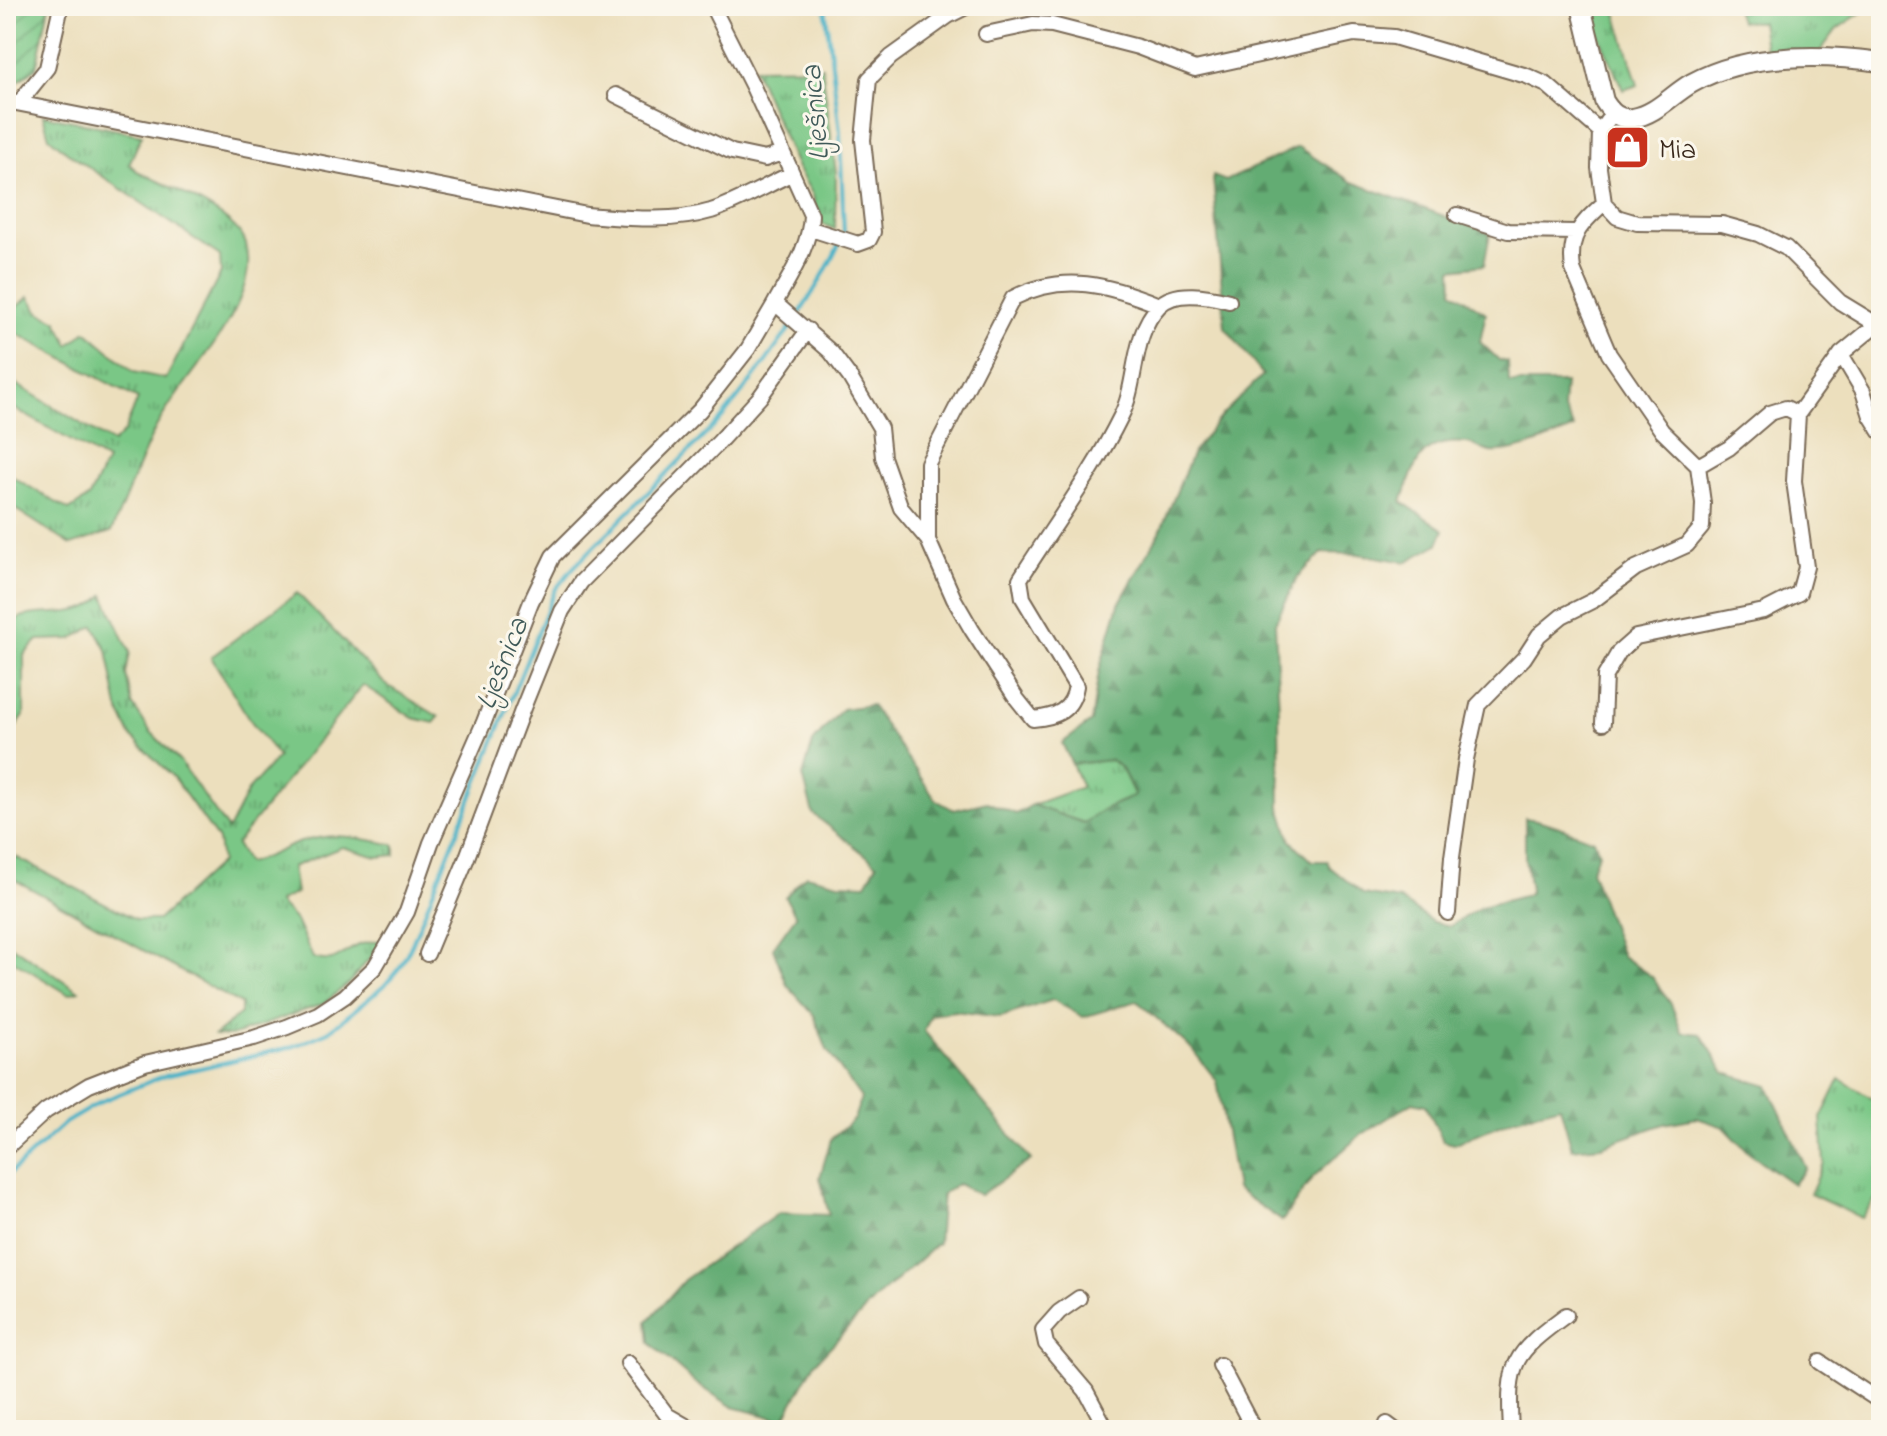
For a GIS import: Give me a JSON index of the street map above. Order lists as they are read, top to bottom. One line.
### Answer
{"water":["Lješnica"],"places":{"shop":["Mia"]}}
